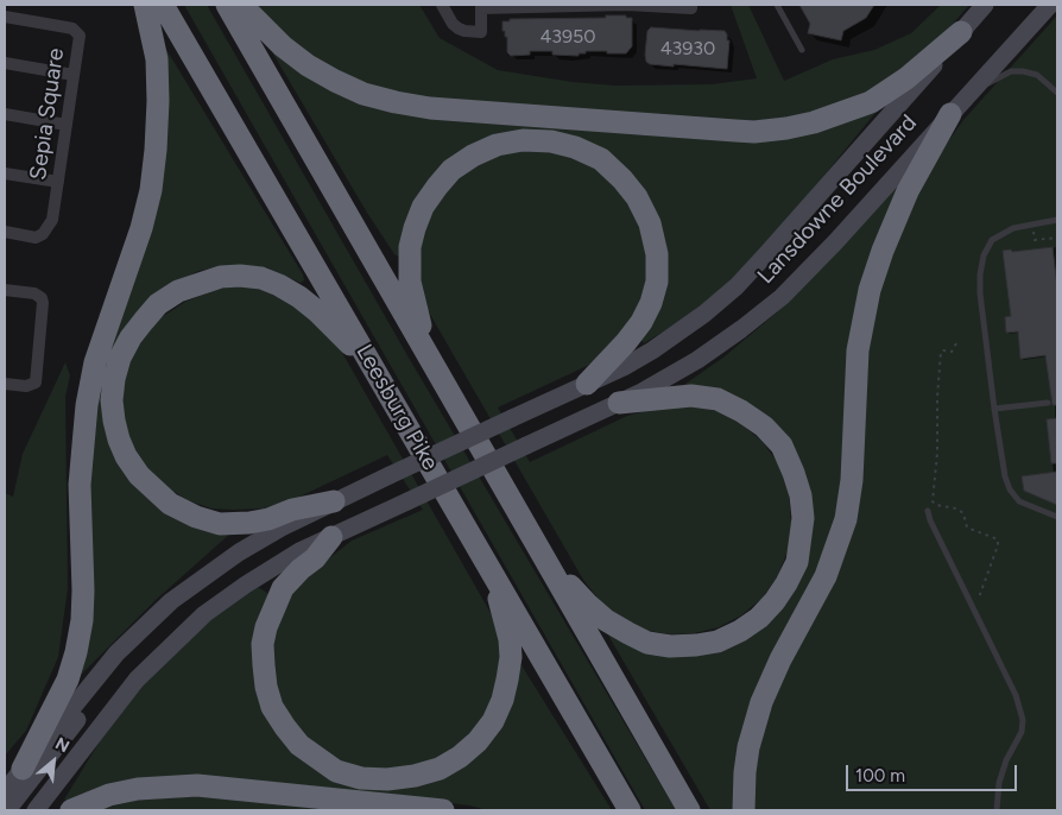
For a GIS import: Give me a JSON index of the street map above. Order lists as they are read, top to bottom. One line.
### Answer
{"streets":{"highway":["Leesburg Pike"],"main road":["Lansdowne Boulevard"],"street":["Sepia Square"]},"house_numbers":["43950","43930"],"scale_bar":"100 m","north":"top right"}
